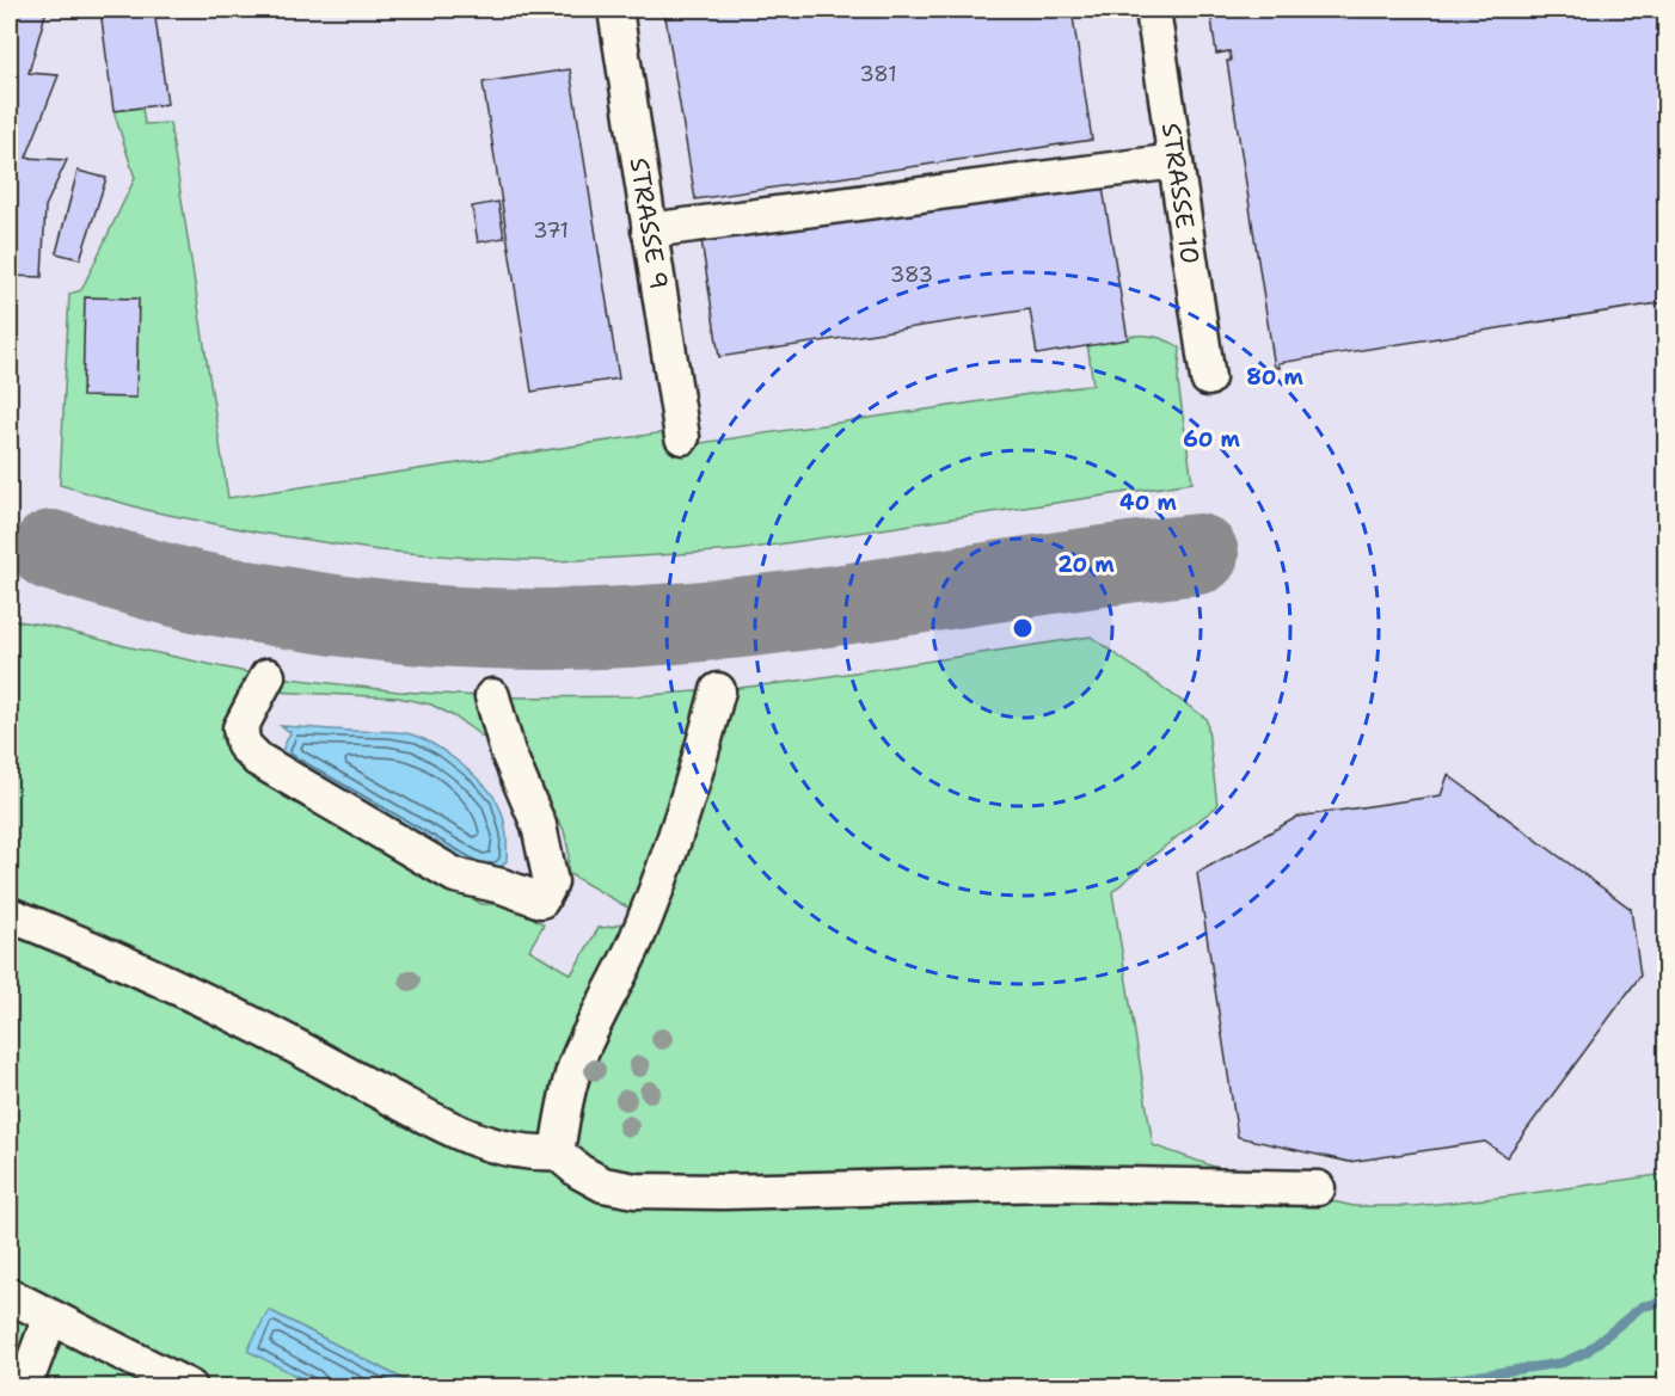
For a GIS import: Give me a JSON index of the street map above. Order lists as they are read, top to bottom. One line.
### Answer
{"streets":{"lane":["STRASSE 10","STRASSE 9"]},"house_numbers":["381","371","383"],"rings":["80 m","60 m","40 m","20 m"]}
